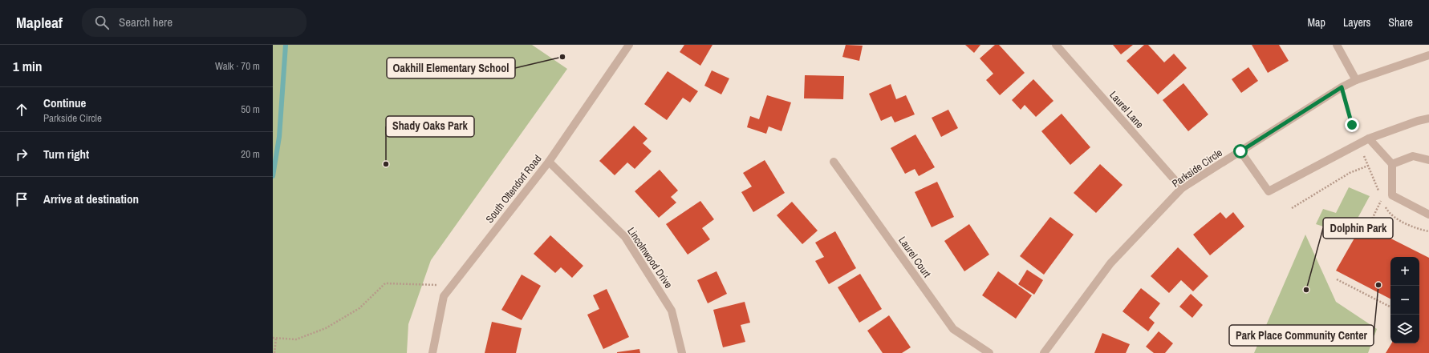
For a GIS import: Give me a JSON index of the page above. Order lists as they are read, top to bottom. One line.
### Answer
{"streets":{"street":["Laurel Lane","Parkside Circle","South Oltendorf Road","Laurel Court","Lincolnwood Drive"]},"crossings":[["Laurel Lane","Parkside Circle"],["South Oltendorf Road","Lincolnwood Drive"]],"places":["Oakhill Elementary School","Shady Oaks Park","Park Place Community Center","Dolphin Park"],"page":{"header":"Mapleaf","search":"Search here","nav":["Map","Layers","Share"],"heading":["1 min","Walk · 70 m"],"list":[["Continue","Parkside Circle","50 m"],["Turn right","20 m"],"Arrive at destination"],"map_buttons":["+","−"]}}
